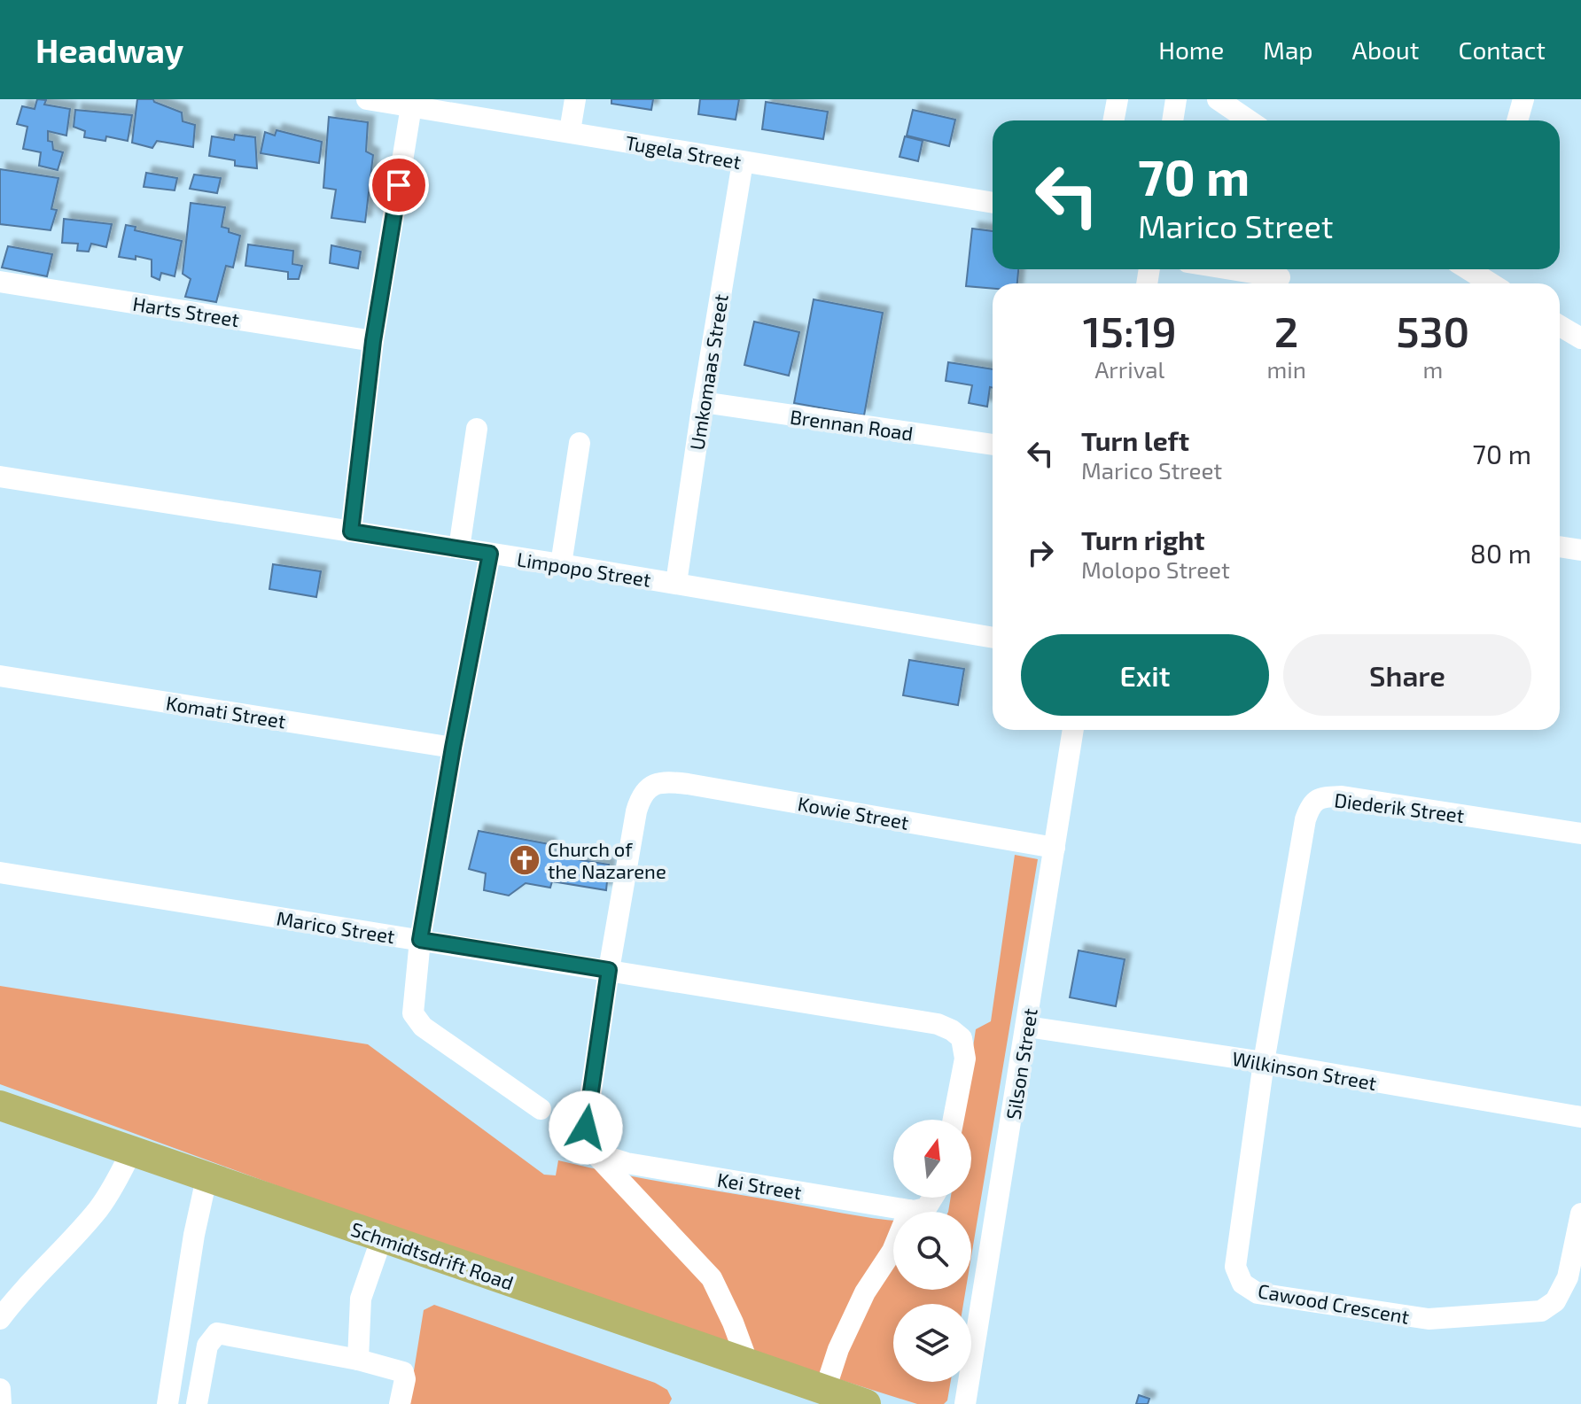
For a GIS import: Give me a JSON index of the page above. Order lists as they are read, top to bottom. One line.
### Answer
{"streets":{"highway":["Schmidtsdrift Road"],"street":["Tugela Street","Harts Street","Umkomaas Street","Brennan Road","Limpopo Street","Komati Street","Diederik Street","Kowie Street","Marico Street","Silson Street","Wilkinson Street","Kei Street","Cawood Crescent"]},"crossings":[["Tugela Street","Umkomaas Street"],["Umkomaas Street","Brennan Road"],["Umkomaas Street","Limpopo Street"],["Diederik Street","Wilkinson Street"],["Diederik Street","Cawood Crescent"],["Kowie Street","Marico Street"],["Kowie Street","Silson Street"],["Silson Street","Wilkinson Street"],["Wilkinson Street","Cawood Crescent"]],"places":{"church":["Church of the Nazarene"]},"north":"top","page":{"header":"Headway","nav":["Home","Map","About","Contact"],"turn":["70 m","Marico Street"],"eta":["15:19","Arrival","2","min","530","m"],"list":[{"name":"Turn left","note":"Marico Street","value":"70 m"},{"name":"Turn right","note":"Molopo Street","value":"80 m"}],"buttons":["Exit","Share"]}}
